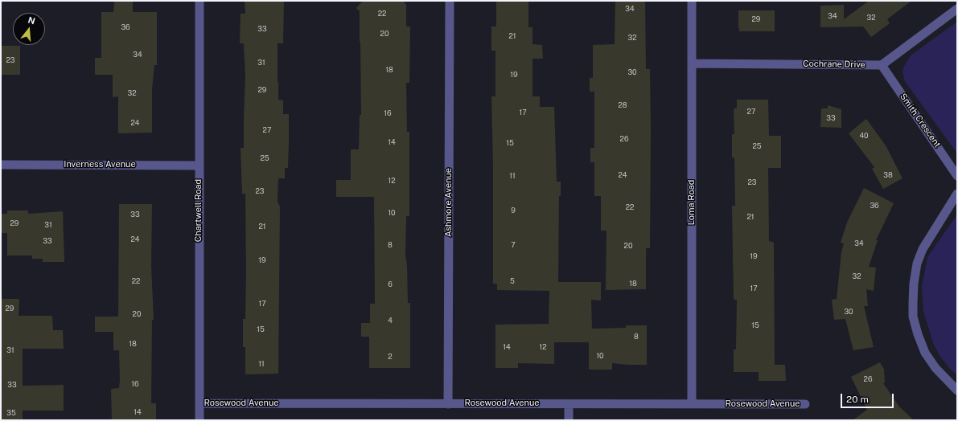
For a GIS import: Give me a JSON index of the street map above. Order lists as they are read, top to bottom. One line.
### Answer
{"streets":{"street":["Cochrane Drive","Smith Crescent","Inverness Avenue","Ashmore Avenue","Loma Road","Chartwell Road","Rosewood Avenue"]},"crossings":[["Cochrane Drive","Smith Crescent"],["Cochrane Drive","Loma Road"],["Inverness Avenue","Chartwell Road"],["Ashmore Avenue","Rosewood Avenue"],["Loma Road","Rosewood Avenue"],["Chartwell Road","Rosewood Avenue"]],"house_numbers":["34","22","34","32","29","36","33","20","21","32","34","23","31","18","30","19","29","32","28","27","17","16","33","24","27","40","26","14","15","25","25","24","38","11","12","23","23","36","22","9","10","33","21","29","31","21","24","33","34","8","7","20","19","19","32","22","5","18","6","17","17","29","30","20","4","15","15","8","18","14","12","31","10","2","11","26","16","33","14","35"],"scale_bar":"20 m","north":"top"}
